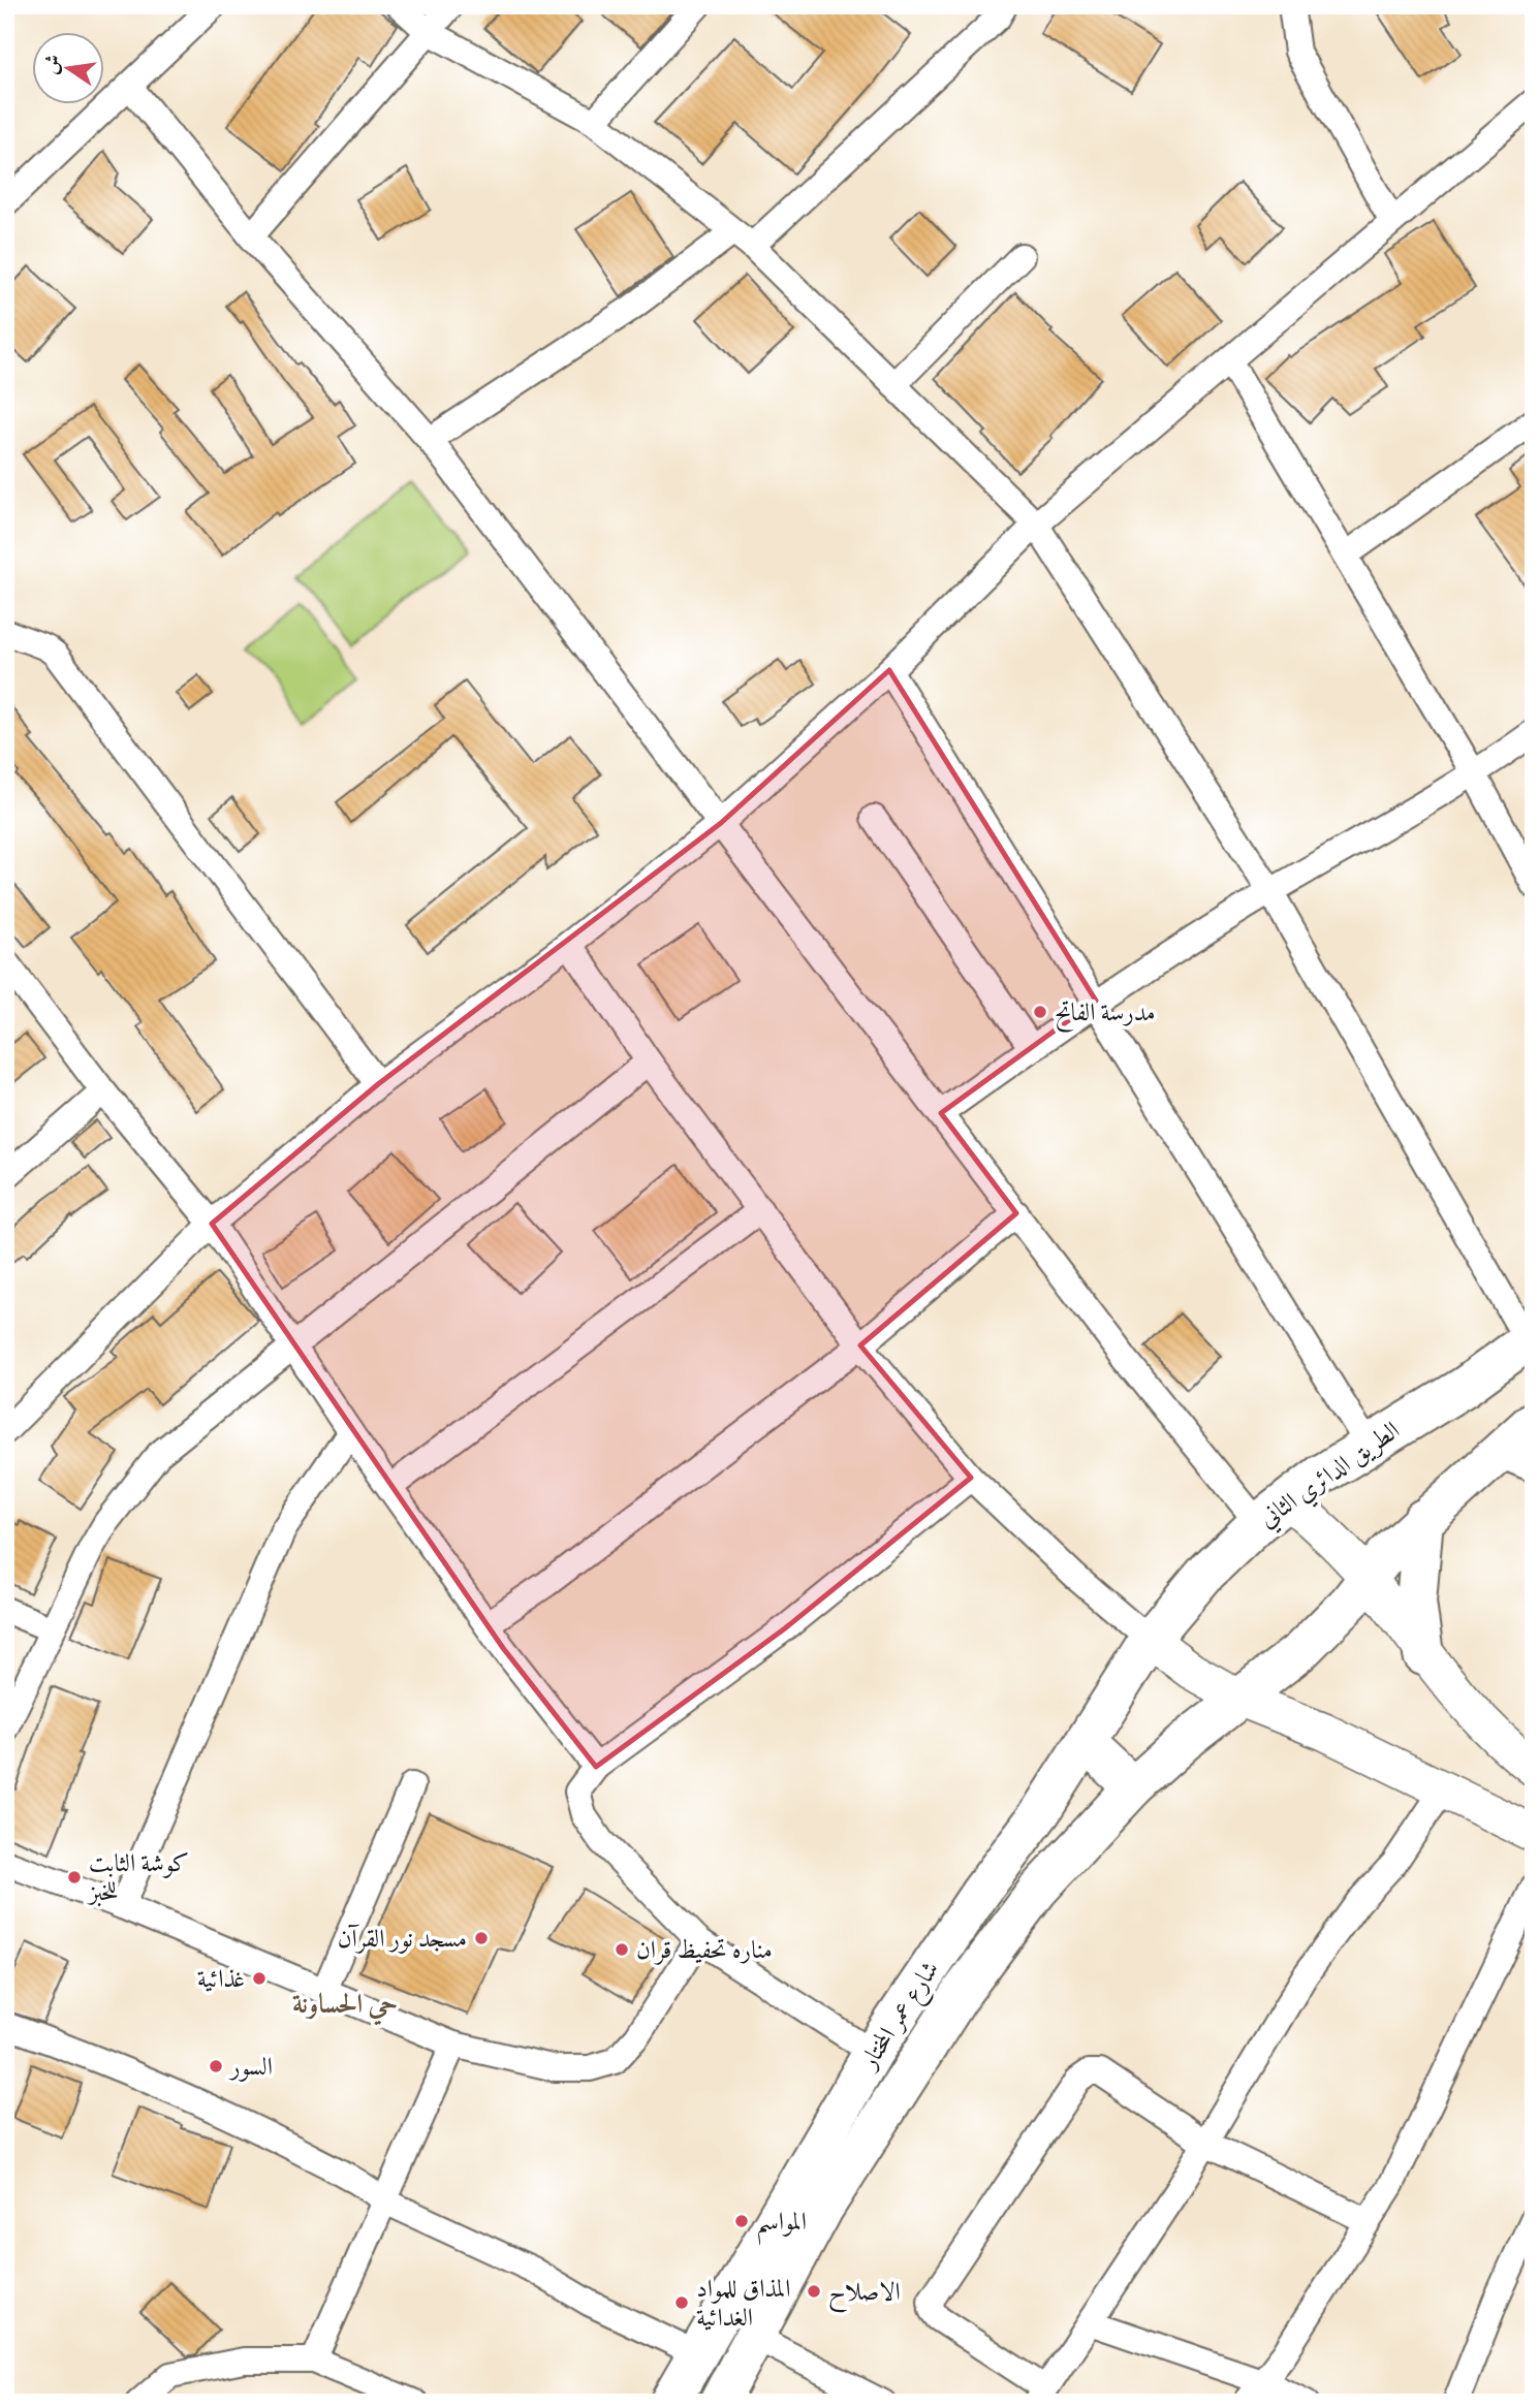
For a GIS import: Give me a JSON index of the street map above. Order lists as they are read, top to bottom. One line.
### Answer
{"streets":{"main road":["الطريق الدائري الثاني","شارع عمر المختار"]},"crossings":[["الطريق الدائري الثاني","شارع عمر المختار"]],"districts":["حي الحساونة"],"places":["مدرسة الفاتح","كوشة الثابت للخبز","مسجد نور القرآن","مناره تحفيظ قران","غذائية","السور","المواسم","الاصلاح","المذاق للمواد الغدائية"],"north":"left"}
